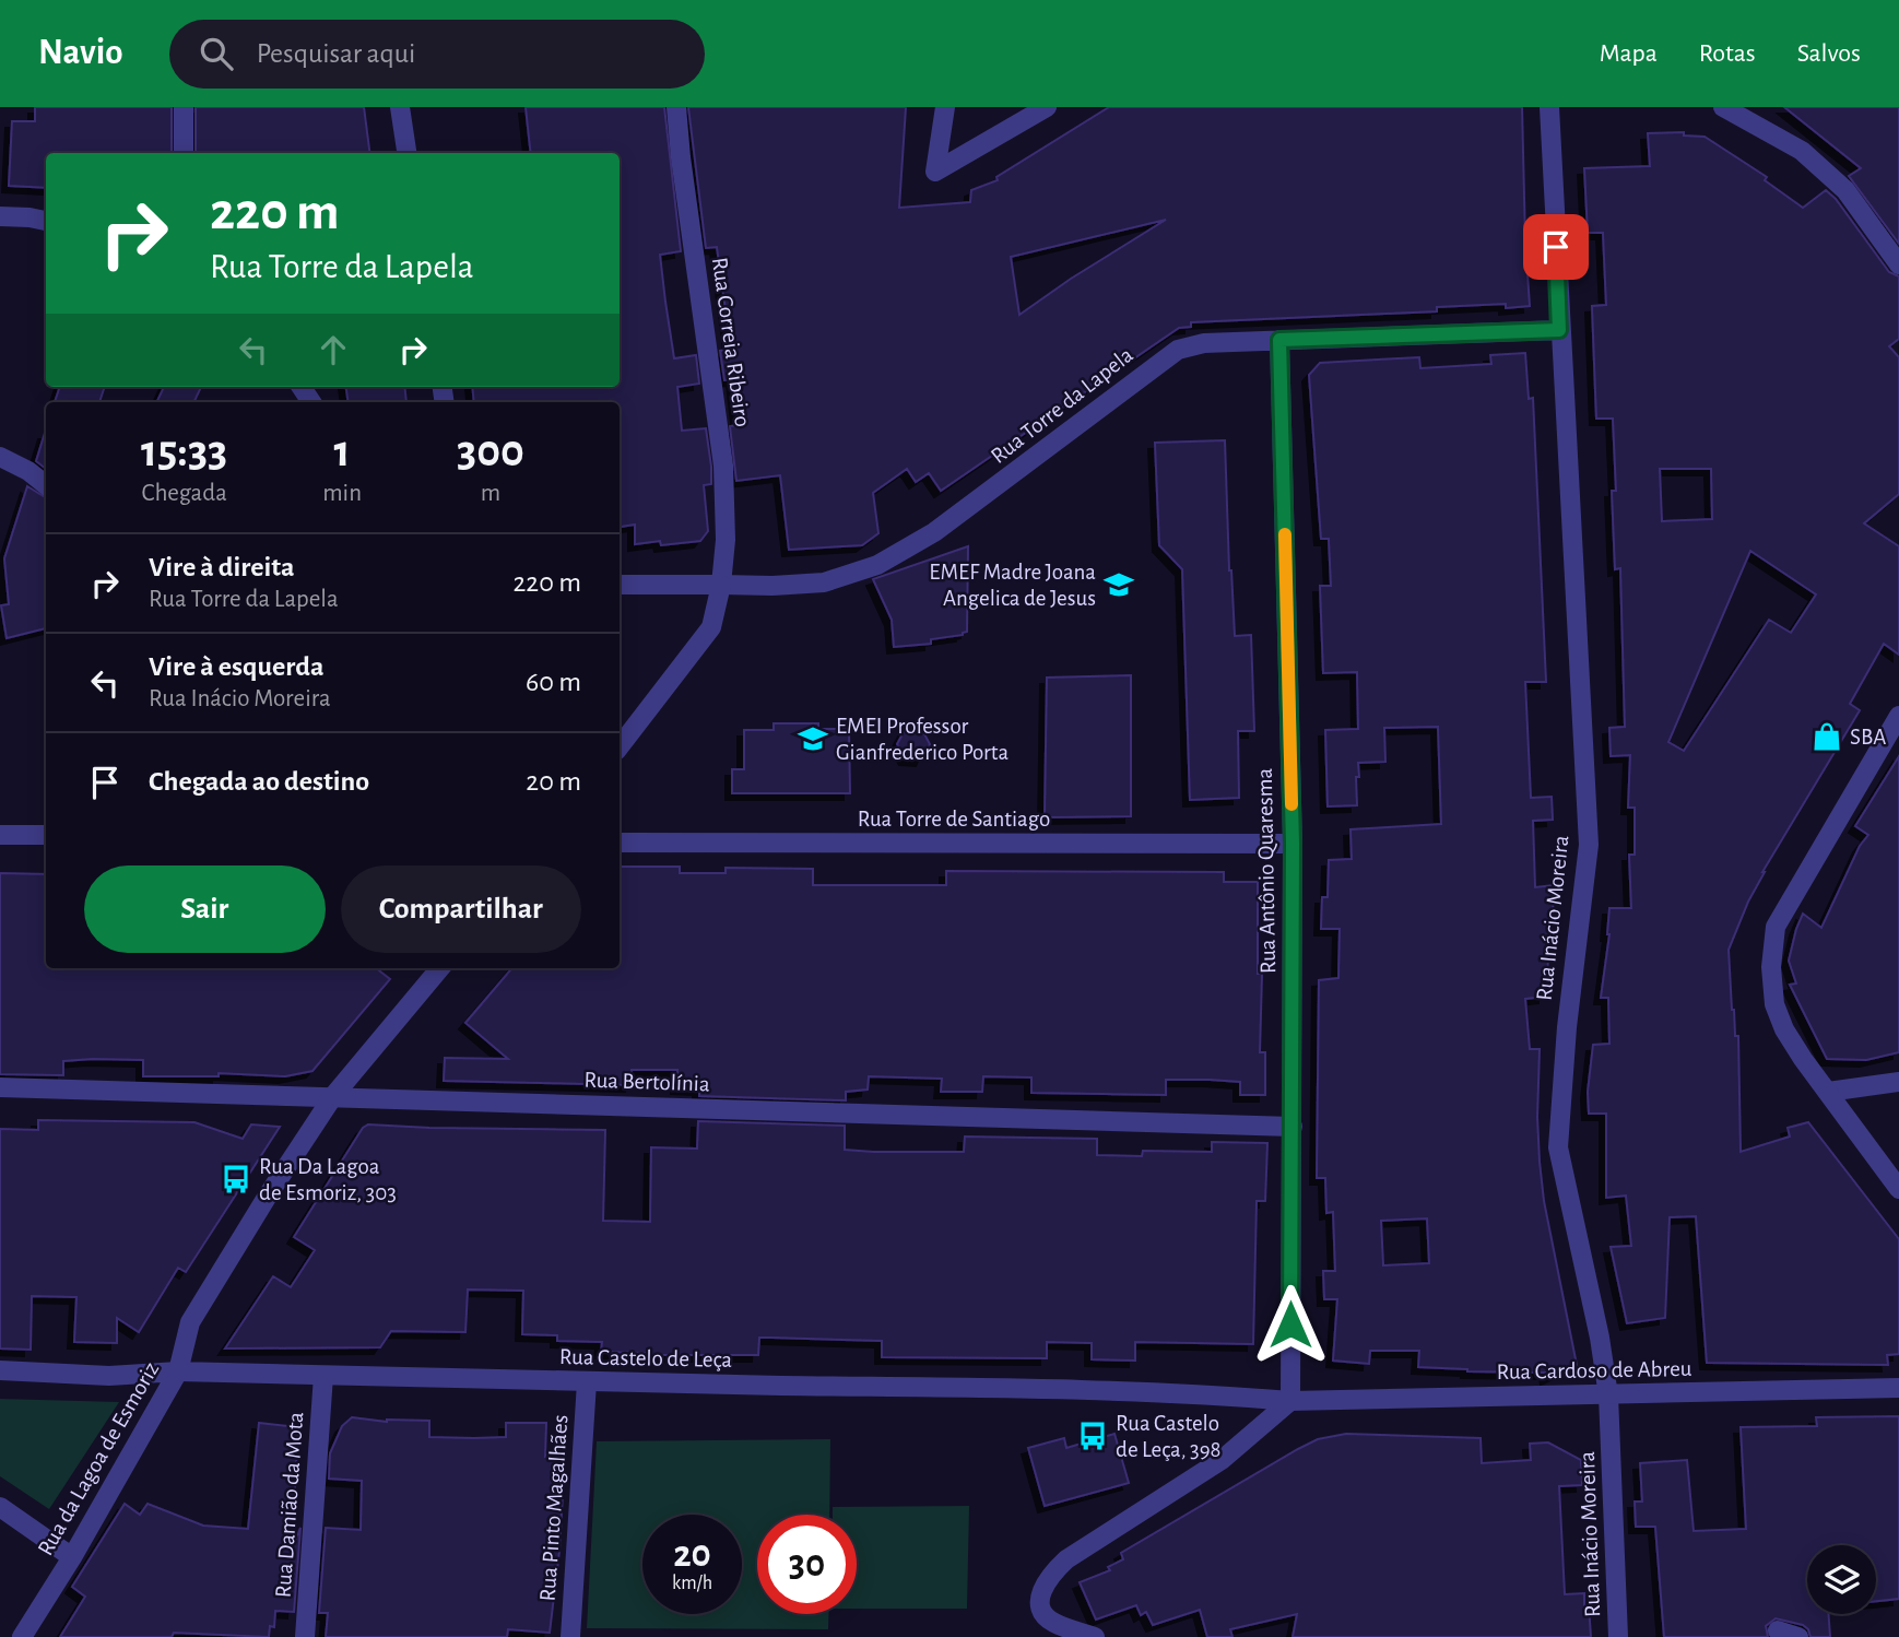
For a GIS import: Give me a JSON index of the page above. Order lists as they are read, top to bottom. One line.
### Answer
{"streets":{"street":["Rua Correia Ribeiro","Rua Torre da Lapela","Rua Torre de Santiago","Rua Antônio Quaresma","Rua Inácio Moreira","Rua Bertolínia","Rua Castelo de Leça","Rua Cardoso de Abreu","Rua da Lagoa de Esmoriz","Rua Damião da Mota","Rua Pinto Magalhães"]},"crossings":[["Rua Correia Ribeiro","Rua Torre da Lapela"],["Rua Torre da Lapela","Rua Antônio Quaresma"],["Rua Torre da Lapela","Rua Inácio Moreira"],["Rua Torre de Santiago","Rua Antônio Quaresma"],["Rua Antônio Quaresma","Rua Bertolínia"],["Rua Antônio Quaresma","Rua Castelo de Leça"],["Rua Antônio Quaresma","Rua Cardoso de Abreu"],["Rua Inácio Moreira","Rua Cardoso de Abreu"],["Rua Bertolínia","Rua da Lagoa de Esmoriz"],["Rua Castelo de Leça","Rua Cardoso de Abreu"],["Rua Castelo de Leça","Rua da Lagoa de Esmoriz"],["Rua Castelo de Leça","Rua Damião da Mota"],["Rua Castelo de Leça","Rua Pinto Magalhães"]],"places":{"school or university":["EMEF Madre Joana Angelica de Jesus","EMEI Professor Gianfrederico Porta"],"shop":["SBA"],"bus stop":["Rua Da Lagoa de Esmoriz, 303","Rua Castelo de Leça, 398"]},"page":{"header":"Navio","search":"Pesquisar aqui","nav":["Mapa","Rotas","Salvos"],"turn":["220 m","Rua Torre da Lapela"],"eta":["15:33","Chegada","1","min","300","m"],"list":[{"name":"Vire à direita","note":"Rua Torre da Lapela","value":"220 m"},{"name":"Vire à esquerda","note":"Rua Inácio Moreira","value":"60 m"},{"name":"Chegada ao destino","value":"20 m"}],"buttons":["Sair","Compartilhar"],"speed":"20 km/h","limit":"30"}}
